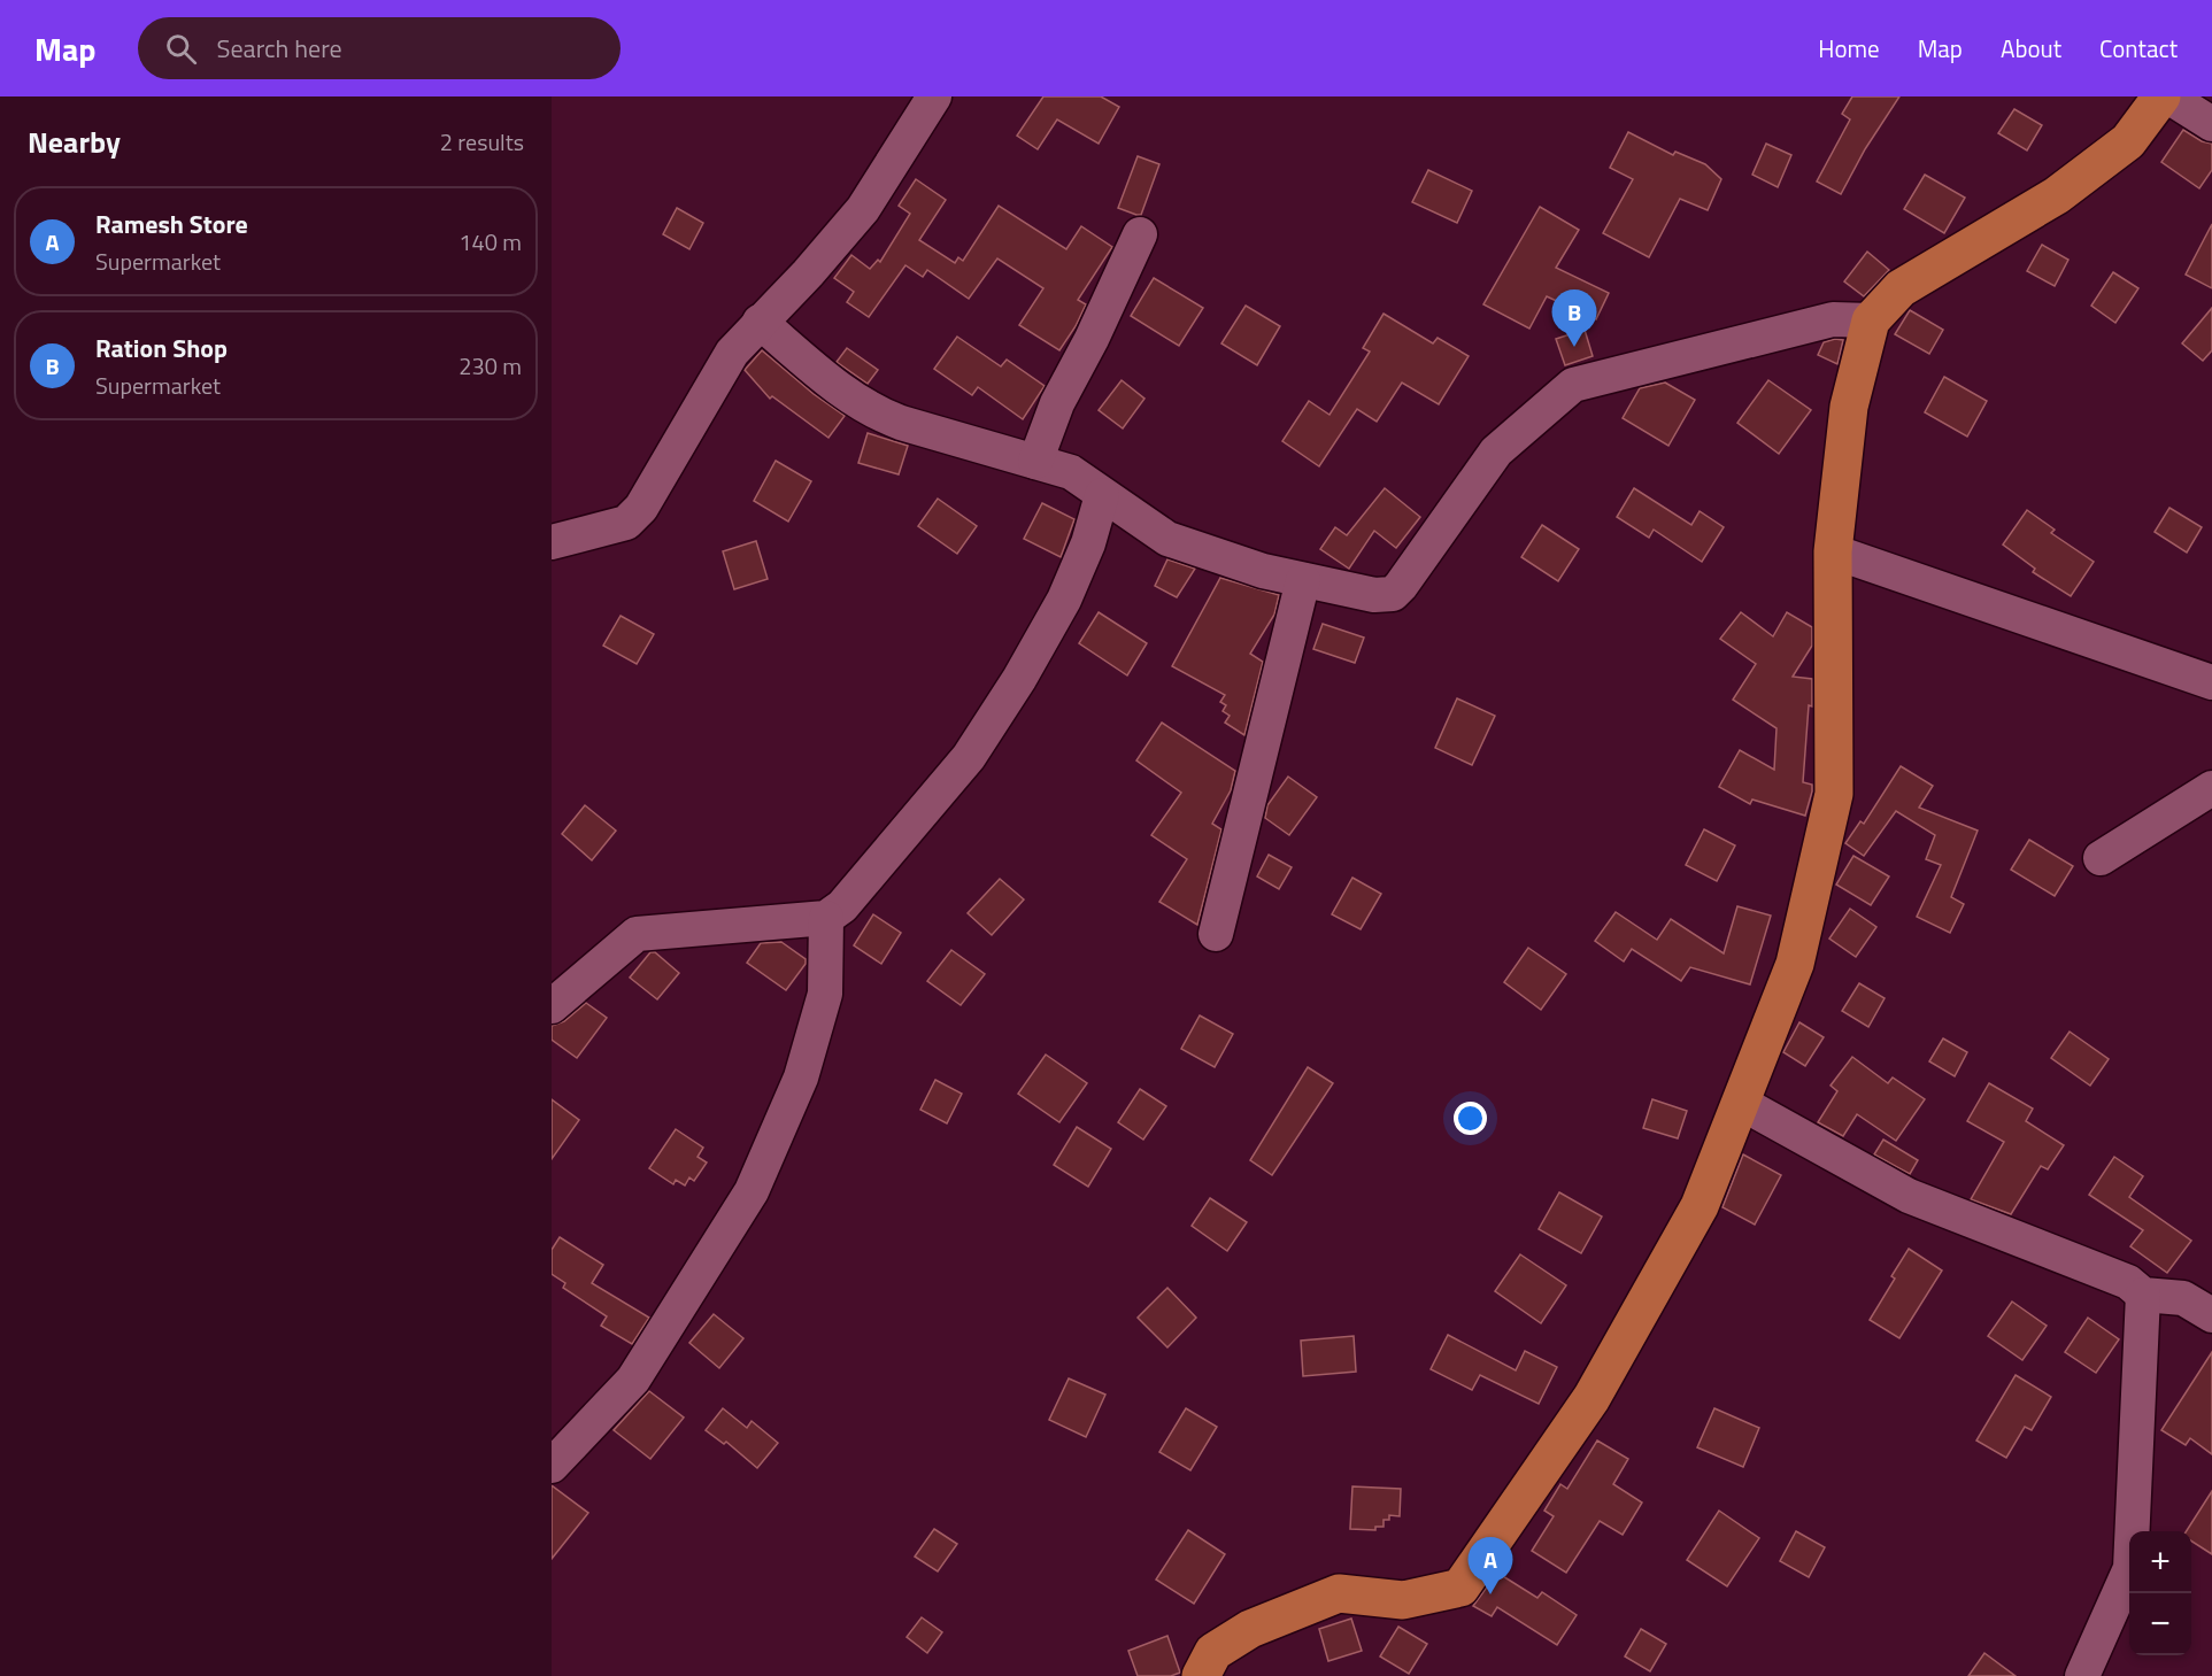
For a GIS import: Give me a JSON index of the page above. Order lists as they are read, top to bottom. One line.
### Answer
{"page":{"header":"Map","search":"Search here","nav":["Home","Map","About","Contact"],"heading":["Nearby","2 results"],"list":[{"mark":"A","name":"Ramesh Store","note":"Supermarket","value":"140 m"},{"mark":"B","name":"Ration Shop","note":"Supermarket","value":"230 m"}],"pins":["B","A"],"map_buttons":["+","−"]}}
